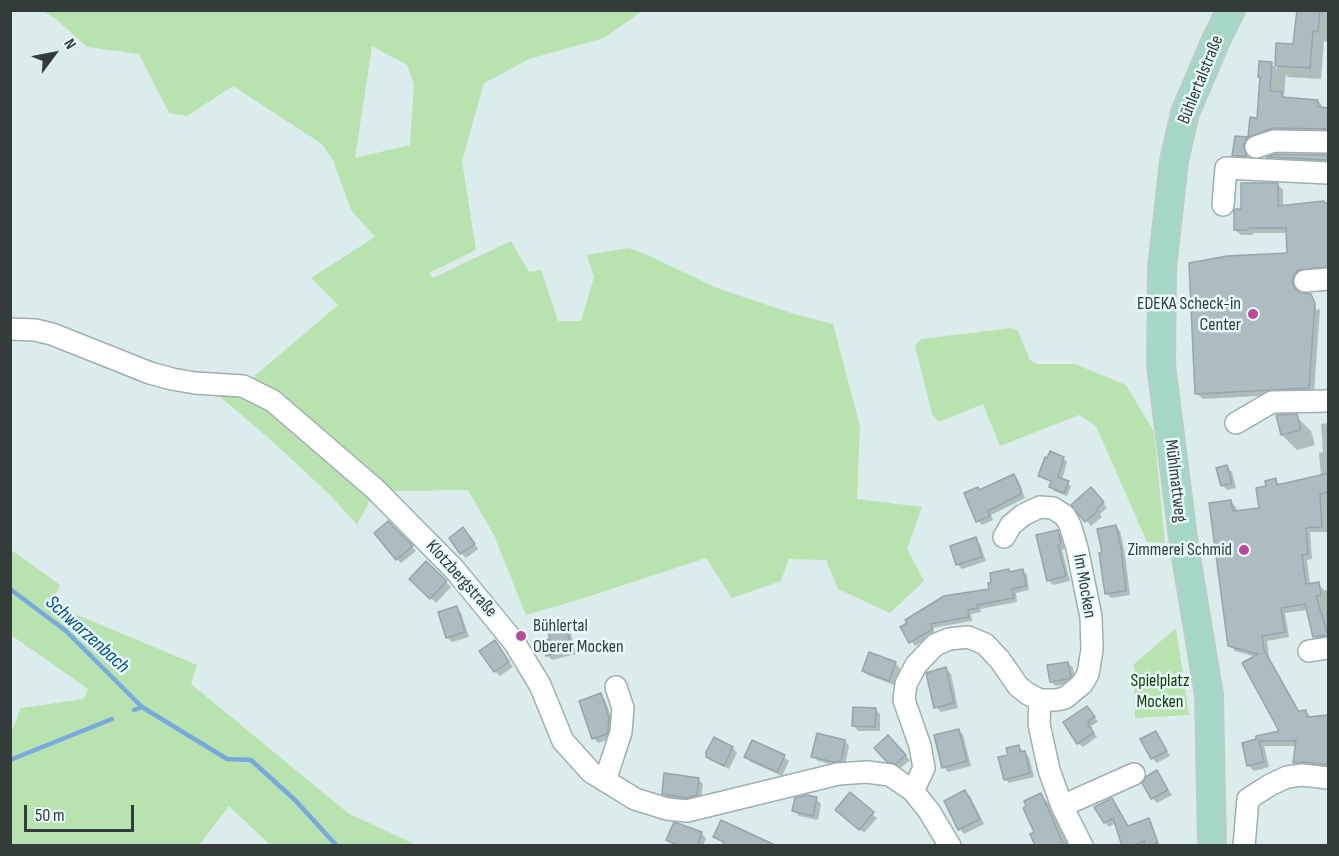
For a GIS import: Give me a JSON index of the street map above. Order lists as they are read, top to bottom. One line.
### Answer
{"streets":{"main road":["Bühlertalstraße","Mühlmattweg"],"street":["Klotzbergstraße","Im Mocken"]},"crossings":[["Bühlertalstraße","Mühlmattweg"]],"water":["Schwarzenbach"],"parks":["Spielplatz Mocken"],"places":["EDEKA Scheck-in Center","Zimmerei Schmid","Bühlertal Oberer Mocken"],"scale_bar":"50 m","north":"top right"}
